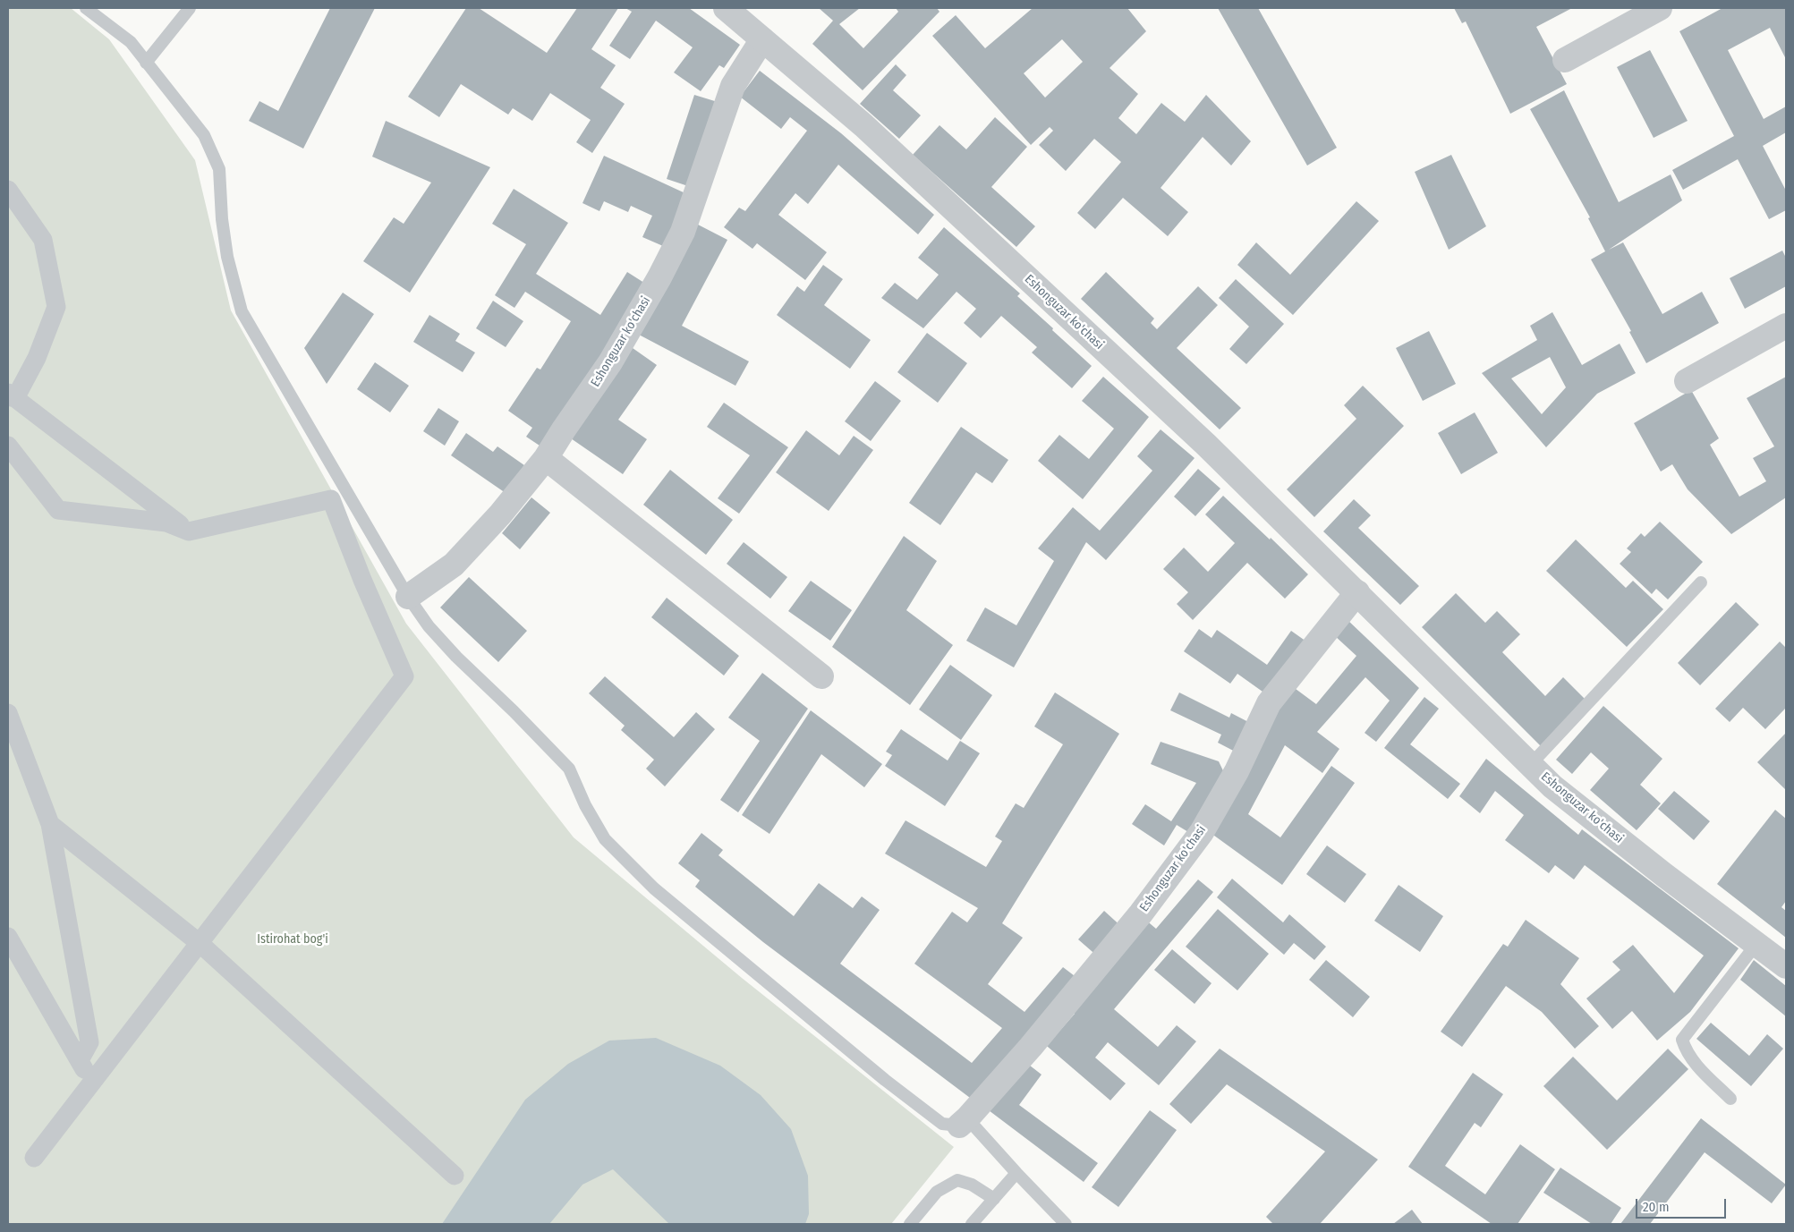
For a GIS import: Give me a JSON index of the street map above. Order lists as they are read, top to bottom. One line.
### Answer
{"streets":{"street":["Eshonguzar ko'chasi"]},"parks":["Istirohat bog'i"],"scale_bar":"20 m"}
